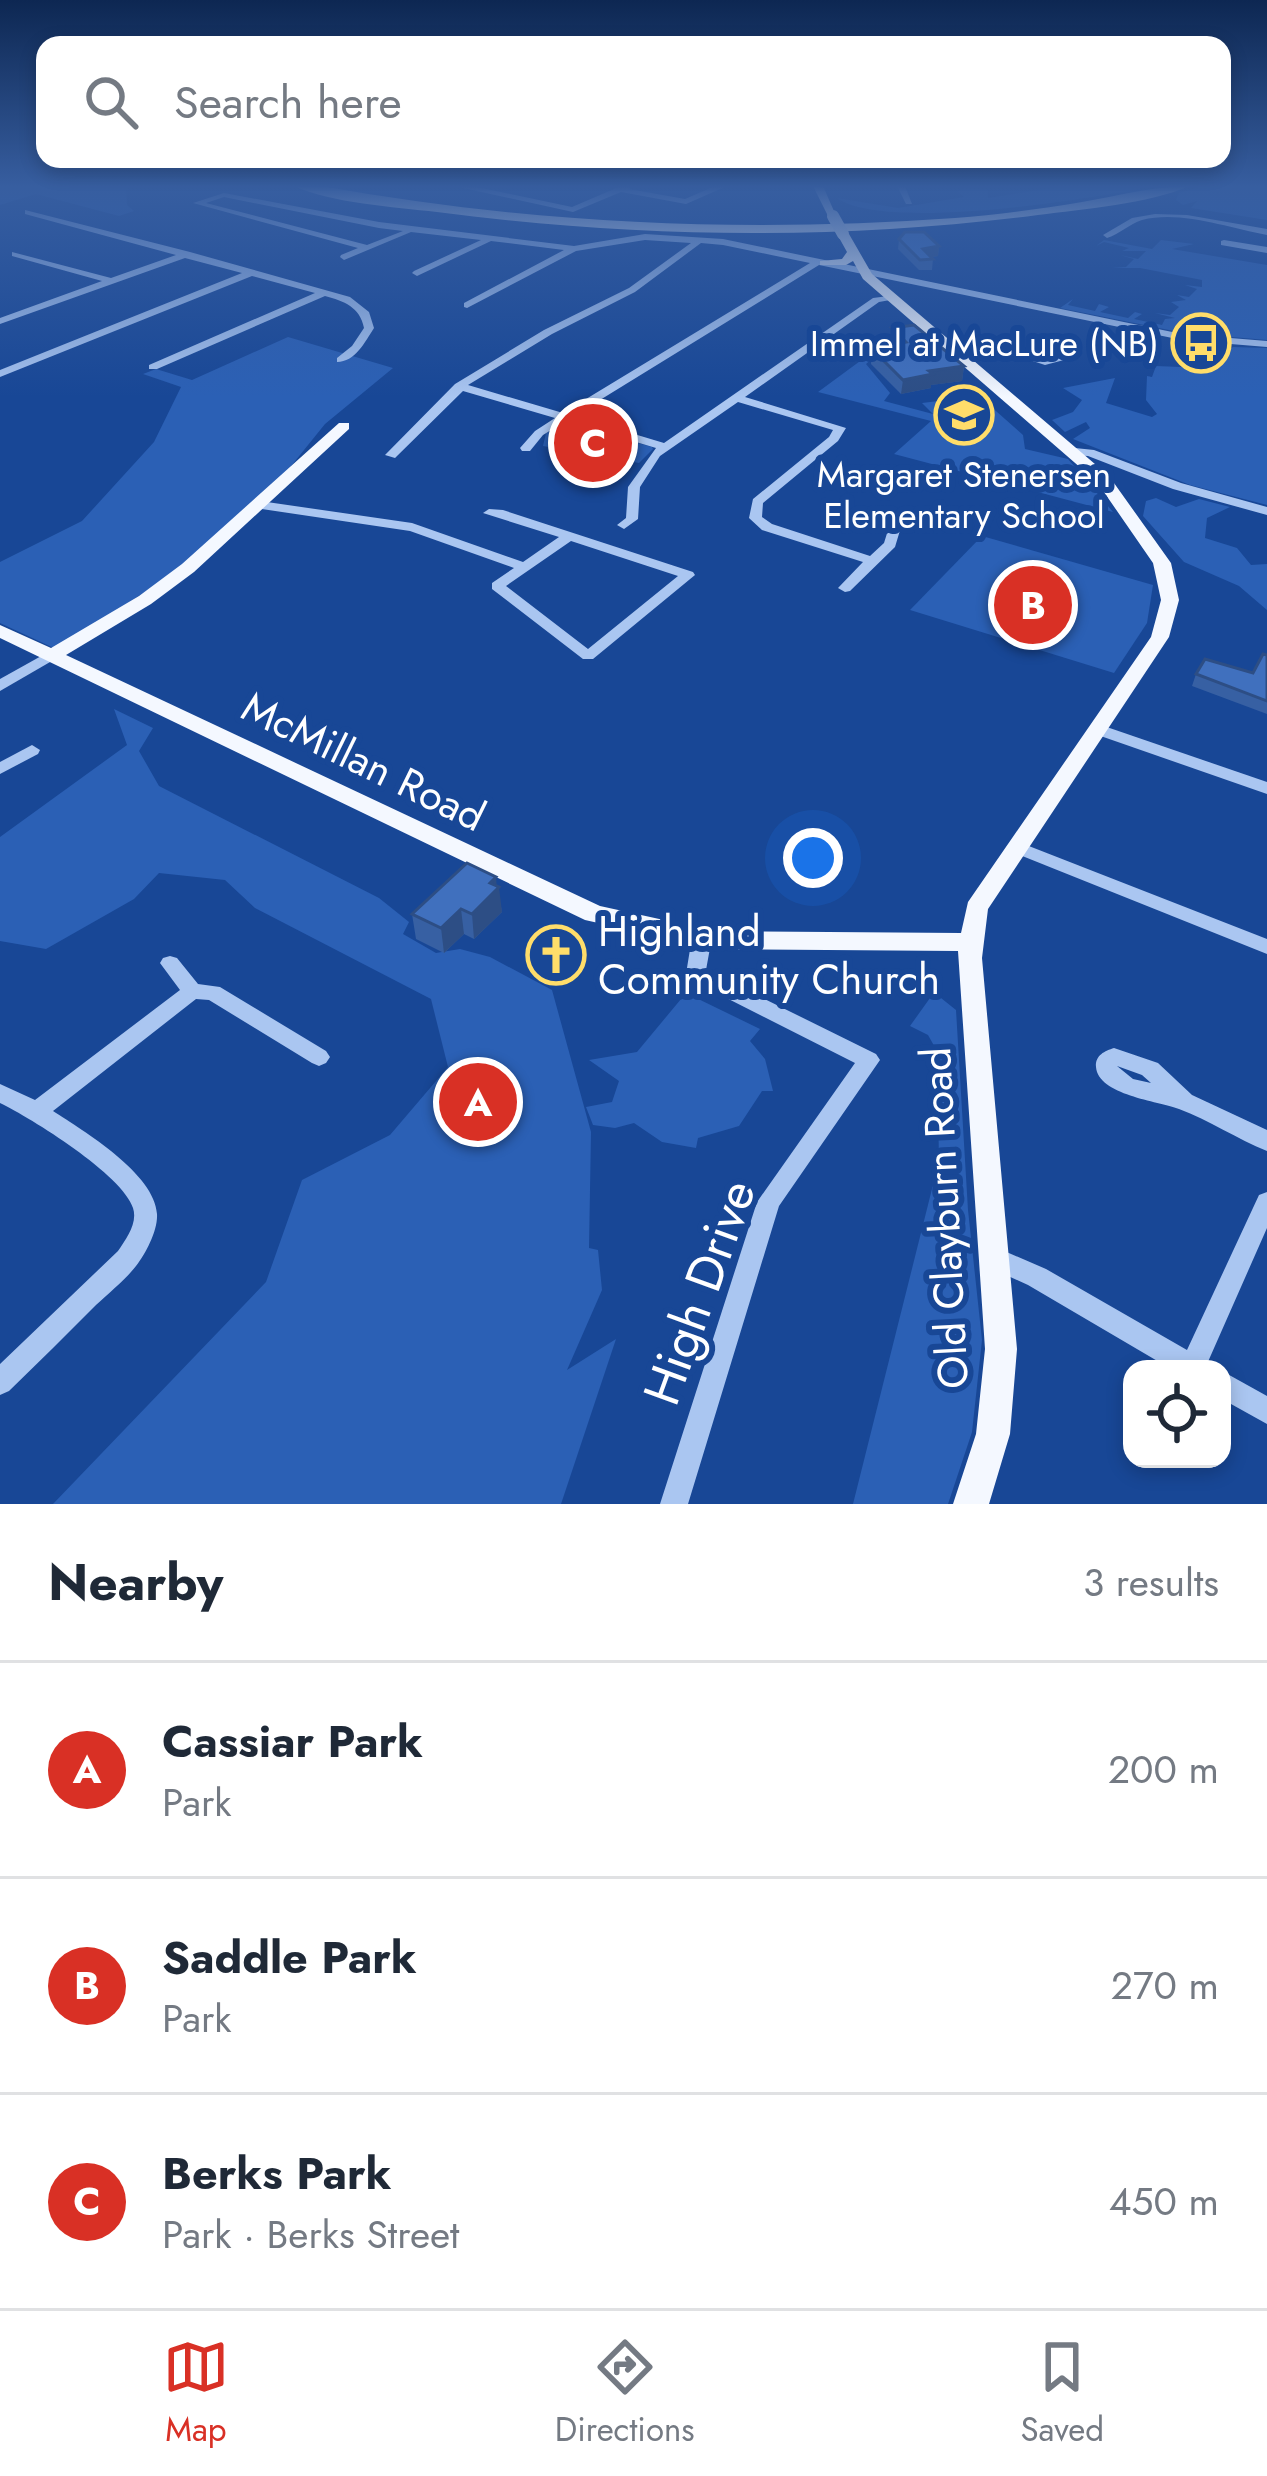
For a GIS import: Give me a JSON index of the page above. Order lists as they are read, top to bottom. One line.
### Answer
{"streets":{"main road":["McMillan Road","Old Clayburn Road"],"street":["High Drive"]},"crossings":[["McMillan Road","Old Clayburn Road"],["McMillan Road","High Drive"]],"places":{"bus stop":["Immel at MacLure (NB)"],"school or university":["Margaret Stenersen Elementary School"],"church":["Highland Community Church"]},"page":{"search":"Search here","pins":["C","B","A"],"heading":["Nearby","3 results"],"list":[{"mark":"A","name":"Cassiar Park","note":"Park","value":"200 m"},{"mark":"B","name":"Saddle Park","note":"Park","value":"270 m"},{"mark":"C","name":"Berks Park","note":"Park · Berks Street","value":"450 m"}],"nav":["Map","Directions","Saved"]}}
